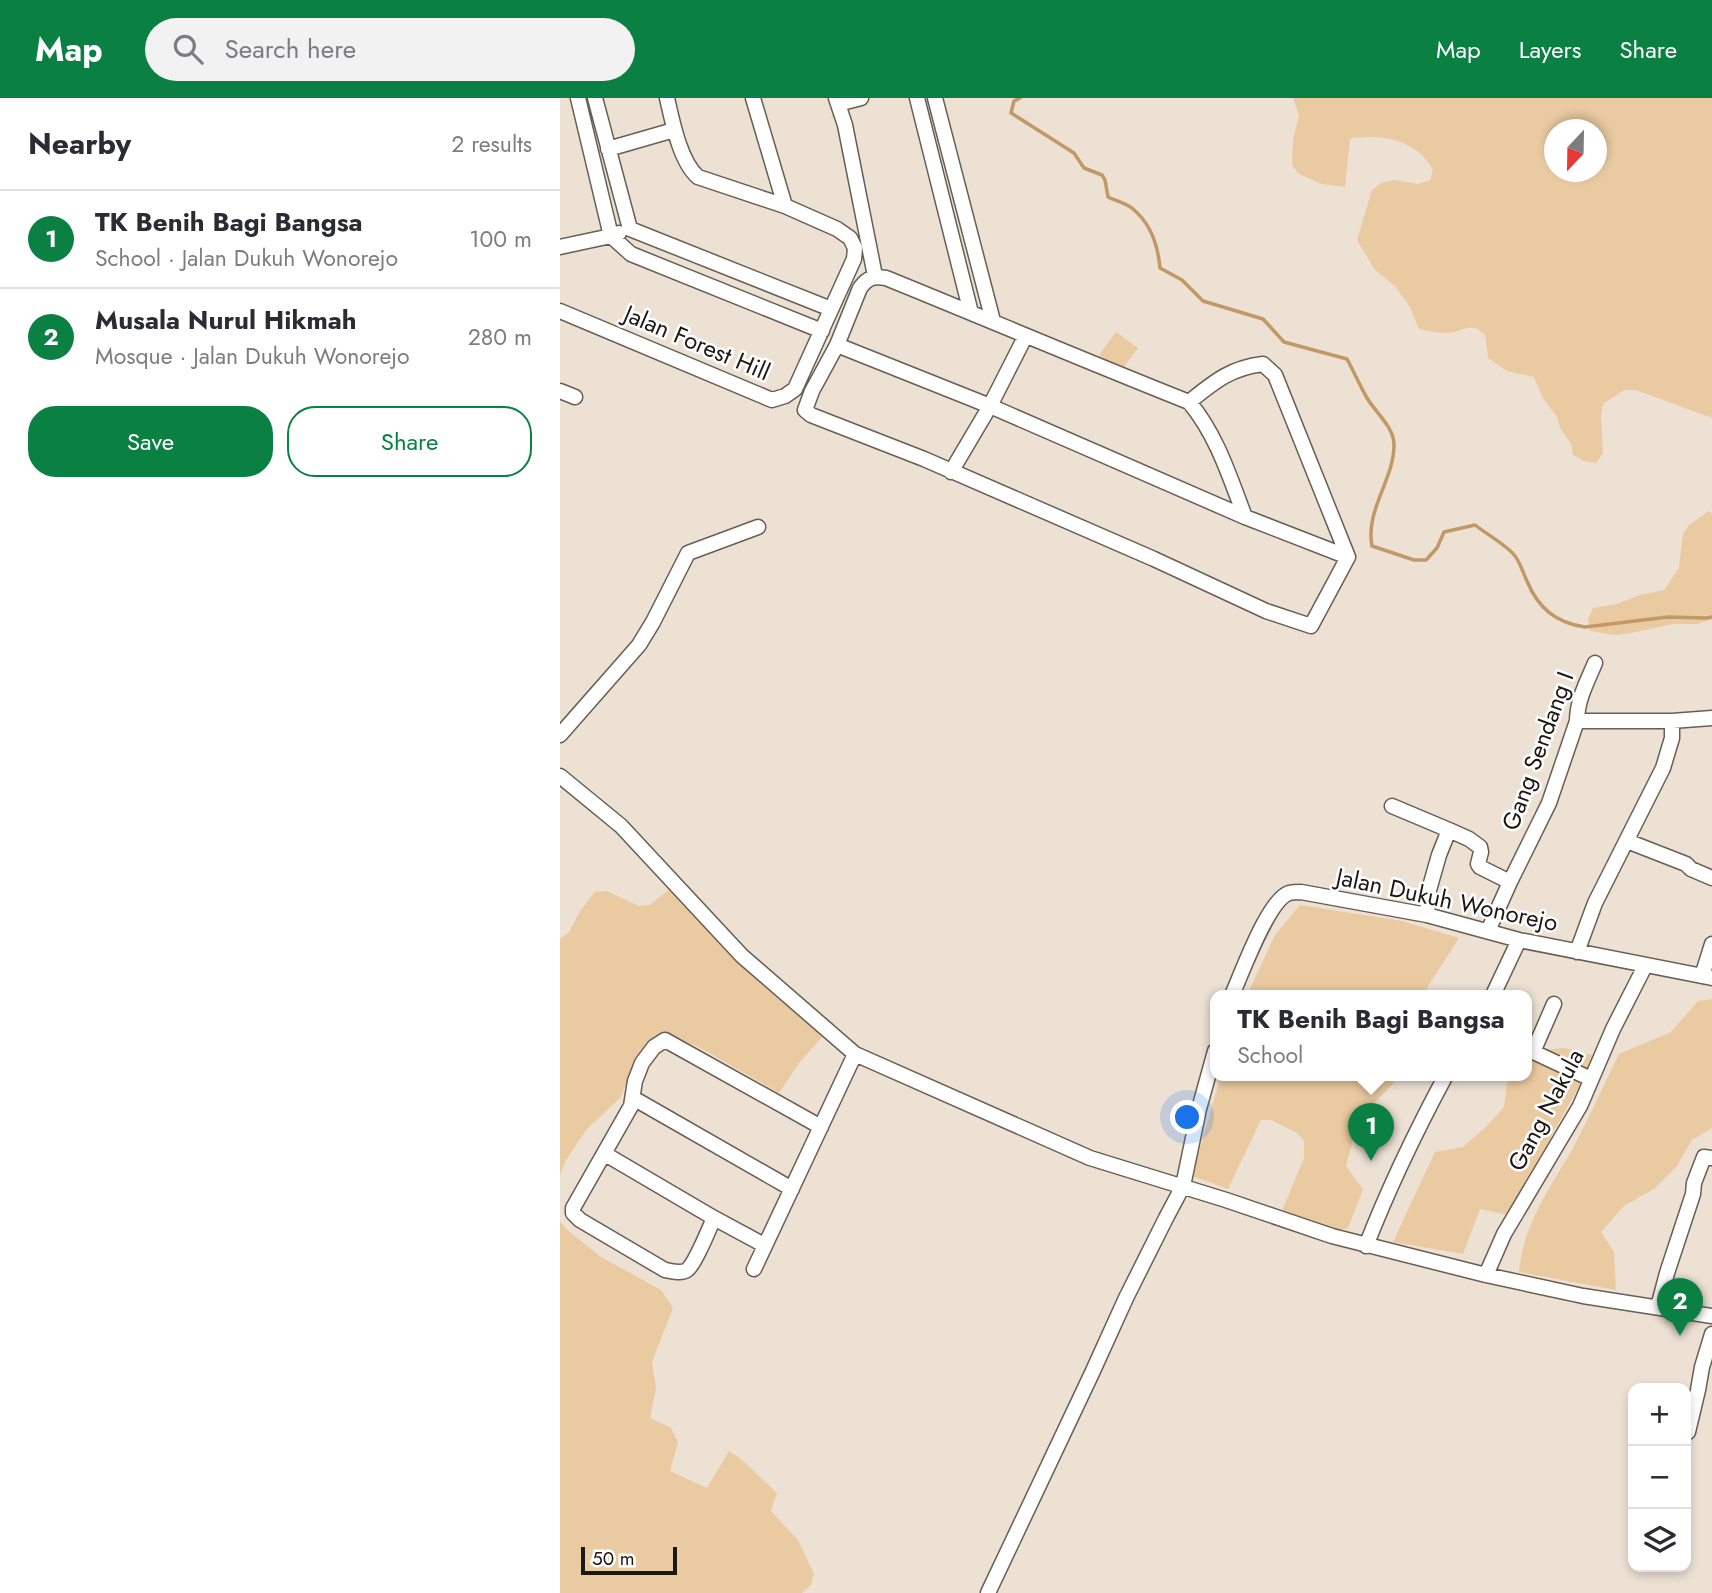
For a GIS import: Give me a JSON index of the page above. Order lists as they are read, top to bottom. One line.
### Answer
{"streets":{"street":["Jalan Forest Hill","Gang Sendang I","Jalan Dukuh Wonorejo","Gang Nakula"]},"crossings":[["Gang Sendang I","Jalan Dukuh Wonorejo"],["Jalan Dukuh Wonorejo","Gang Nakula"]],"scale_bar":"50 m","north":"bottom","page":{"header":"Map","search":"Search here","nav":["Map","Layers","Share"],"heading":["Nearby","2 results"],"list":[{"mark":"1","name":"TK Benih Bagi Bangsa","note":"School · Jalan Dukuh Wonorejo","value":"100 m"},{"mark":"2","name":"Musala Nurul Hikmah","note":"Mosque · Jalan Dukuh Wonorejo","value":"280 m"}],"buttons":["Save","Share"],"popup":["TK Benih Bagi Bangsa","School"],"pins":["1","2"],"map_buttons":["+","−"],"scale":"50 m"}}
